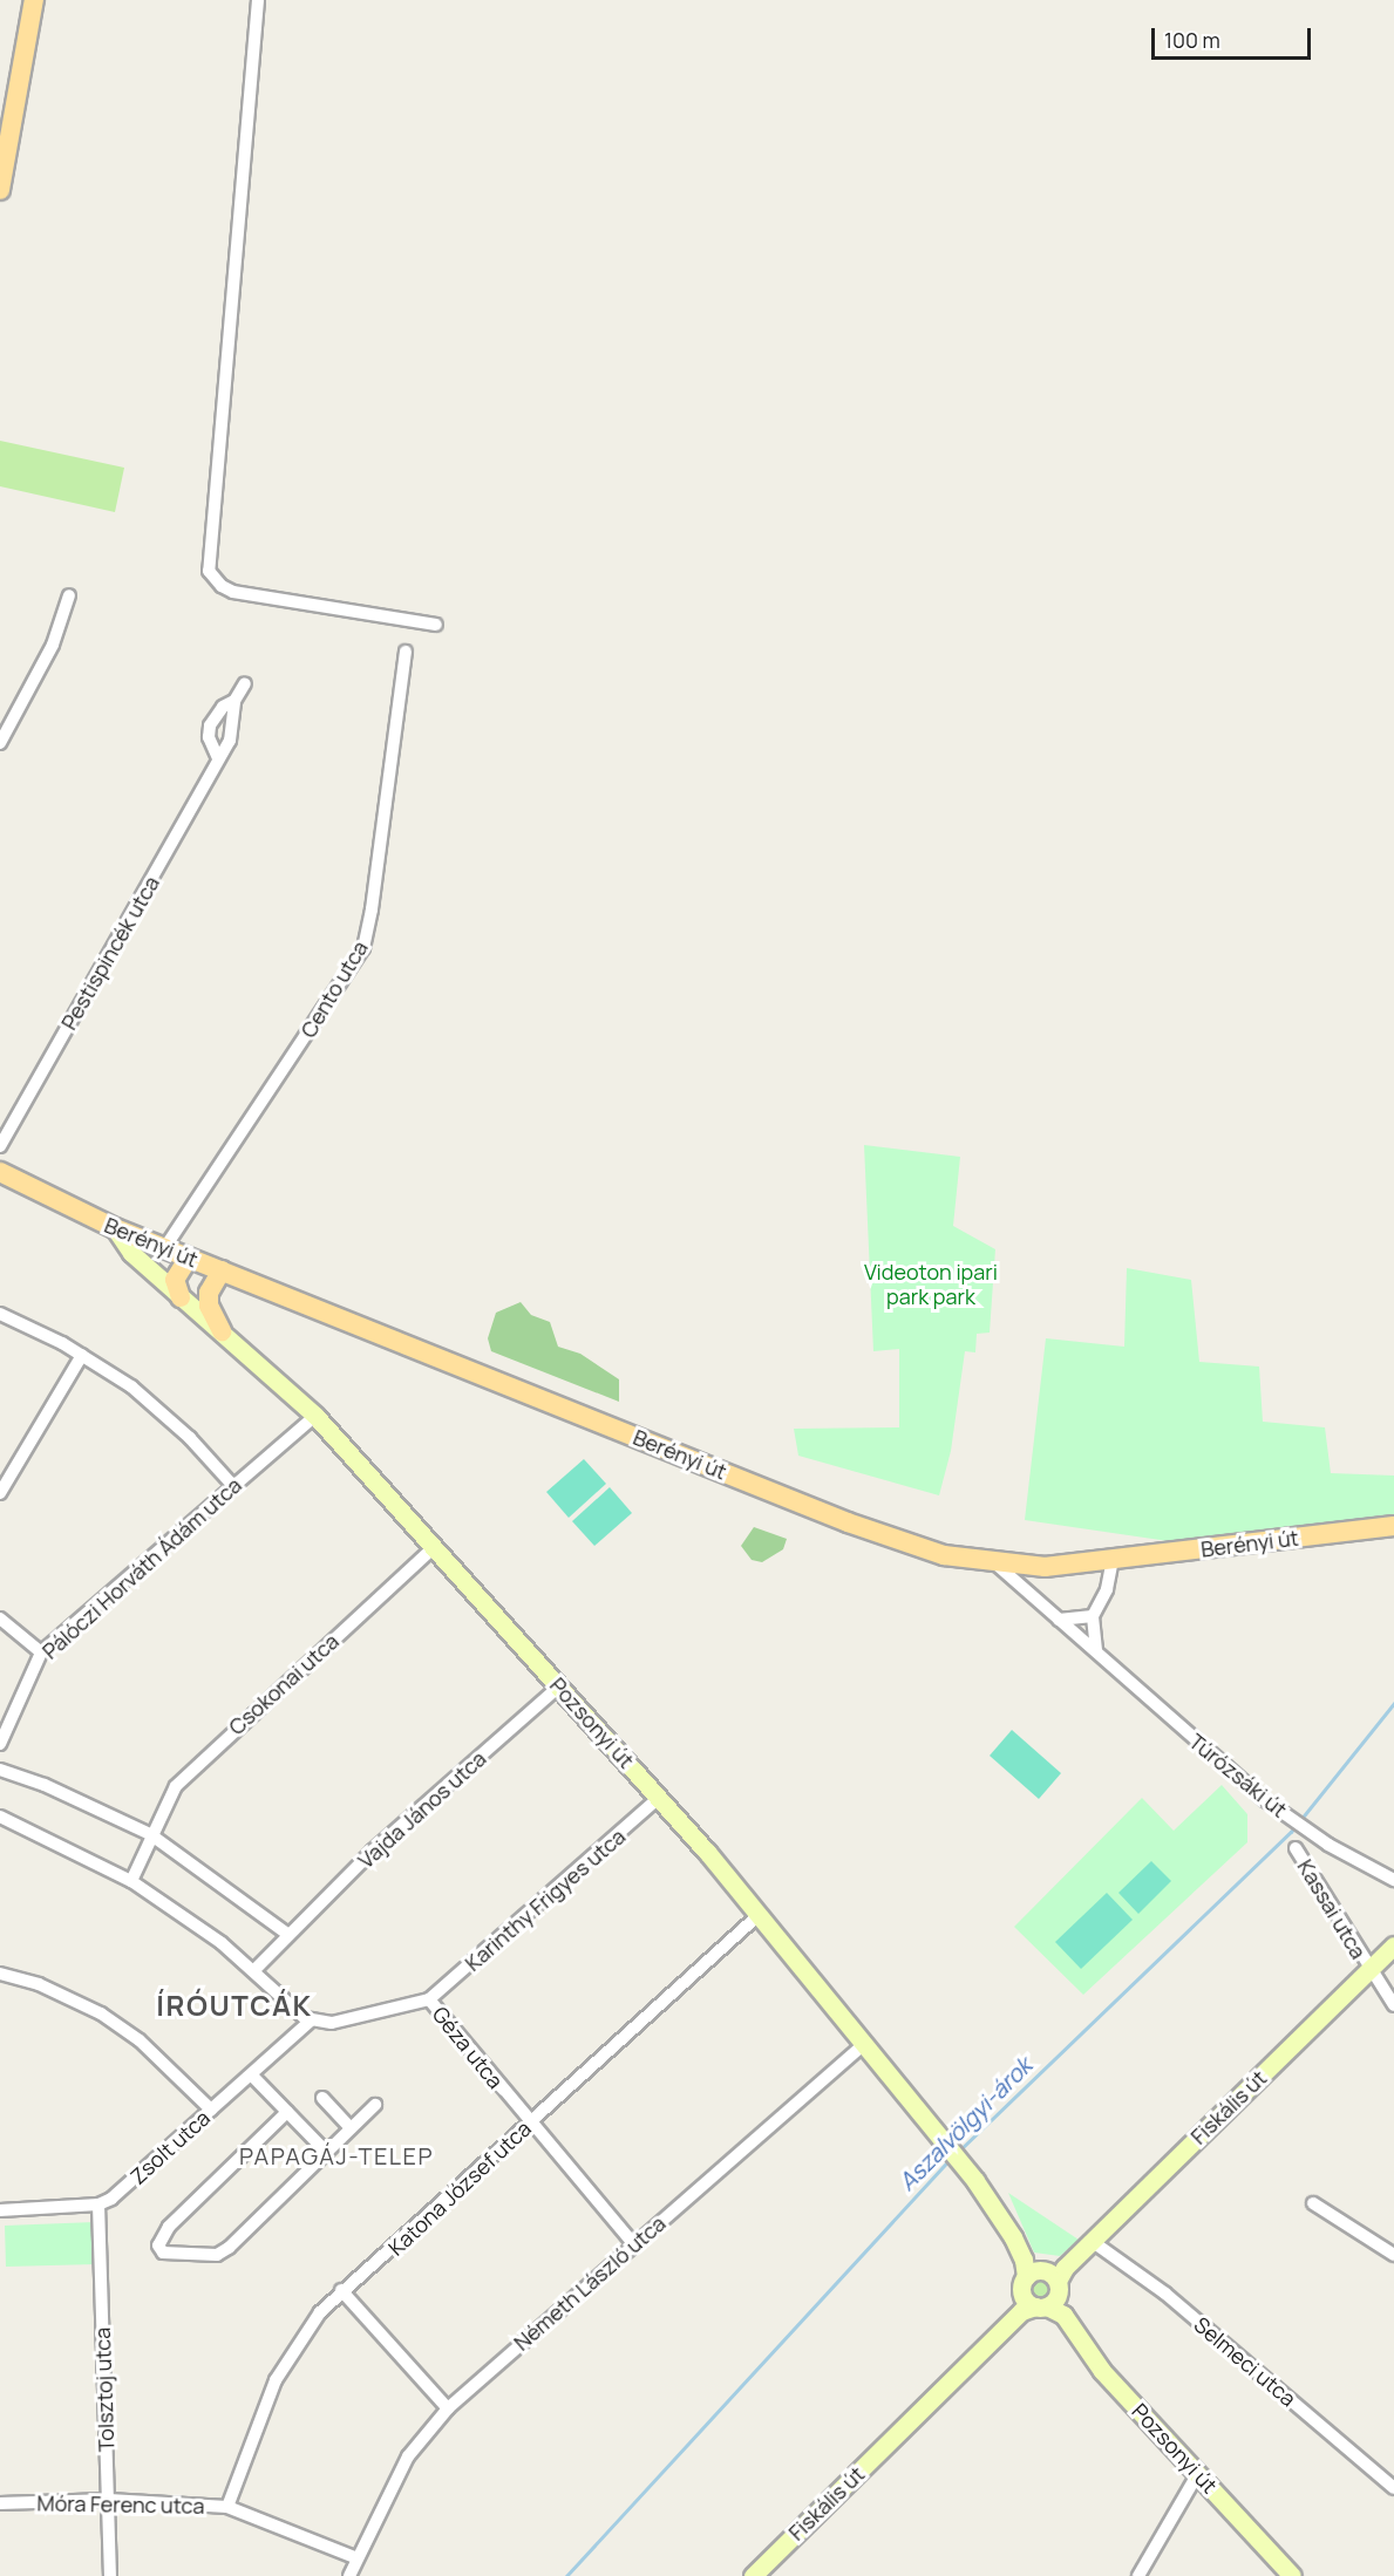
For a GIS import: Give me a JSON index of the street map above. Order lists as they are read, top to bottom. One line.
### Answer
{"streets":{"main road":["Berényi út"],"street":["Pestispincék utca","Cento utca","Pálóczi Horváth Ádám utca","Csokonai utca","Pozsonyi út","Túrózsáki út","Vajda János utca","Karinthy Frigyes utca","Kassai utca","Géza utca","Fiskális út","Zsolt utca","Katona József utca","Németh László utca","Selmeci utca","Tolsztoj utca","Móra Ferenc utca"]},"crossings":[["Cento utca","Berényi út"],["Berényi út","Pozsonyi út"],["Berényi út","Túrózsáki út"],["Pálóczi Horváth Ádám utca","Pozsonyi út"],["Csokonai utca","Pozsonyi út"],["Pozsonyi út","Vajda János utca"],["Pozsonyi út","Karinthy Frigyes utca"],["Pozsonyi út","Fiskális út"],["Pozsonyi út","Katona József utca"],["Pozsonyi út","Németh László utca"],["Karinthy Frigyes utca","Géza utca"],["Kassai utca","Fiskális út"],["Géza utca","Zsolt utca"],["Géza utca","Katona József utca"],["Géza utca","Németh László utca"],["Fiskális út","Selmeci utca"],["Zsolt utca","Tolsztoj utca"],["Katona József utca","Móra Ferenc utca"],["Németh László utca","Móra Ferenc utca"],["Tolsztoj utca","Móra Ferenc utca"]],"districts":["ÍRÓUTCÁK","PAPAGÁJ-TELEP"],"water":["Aszalvölgyi-árok"],"parks":["Videoton ipari park park"],"scale_bar":"100 m"}
